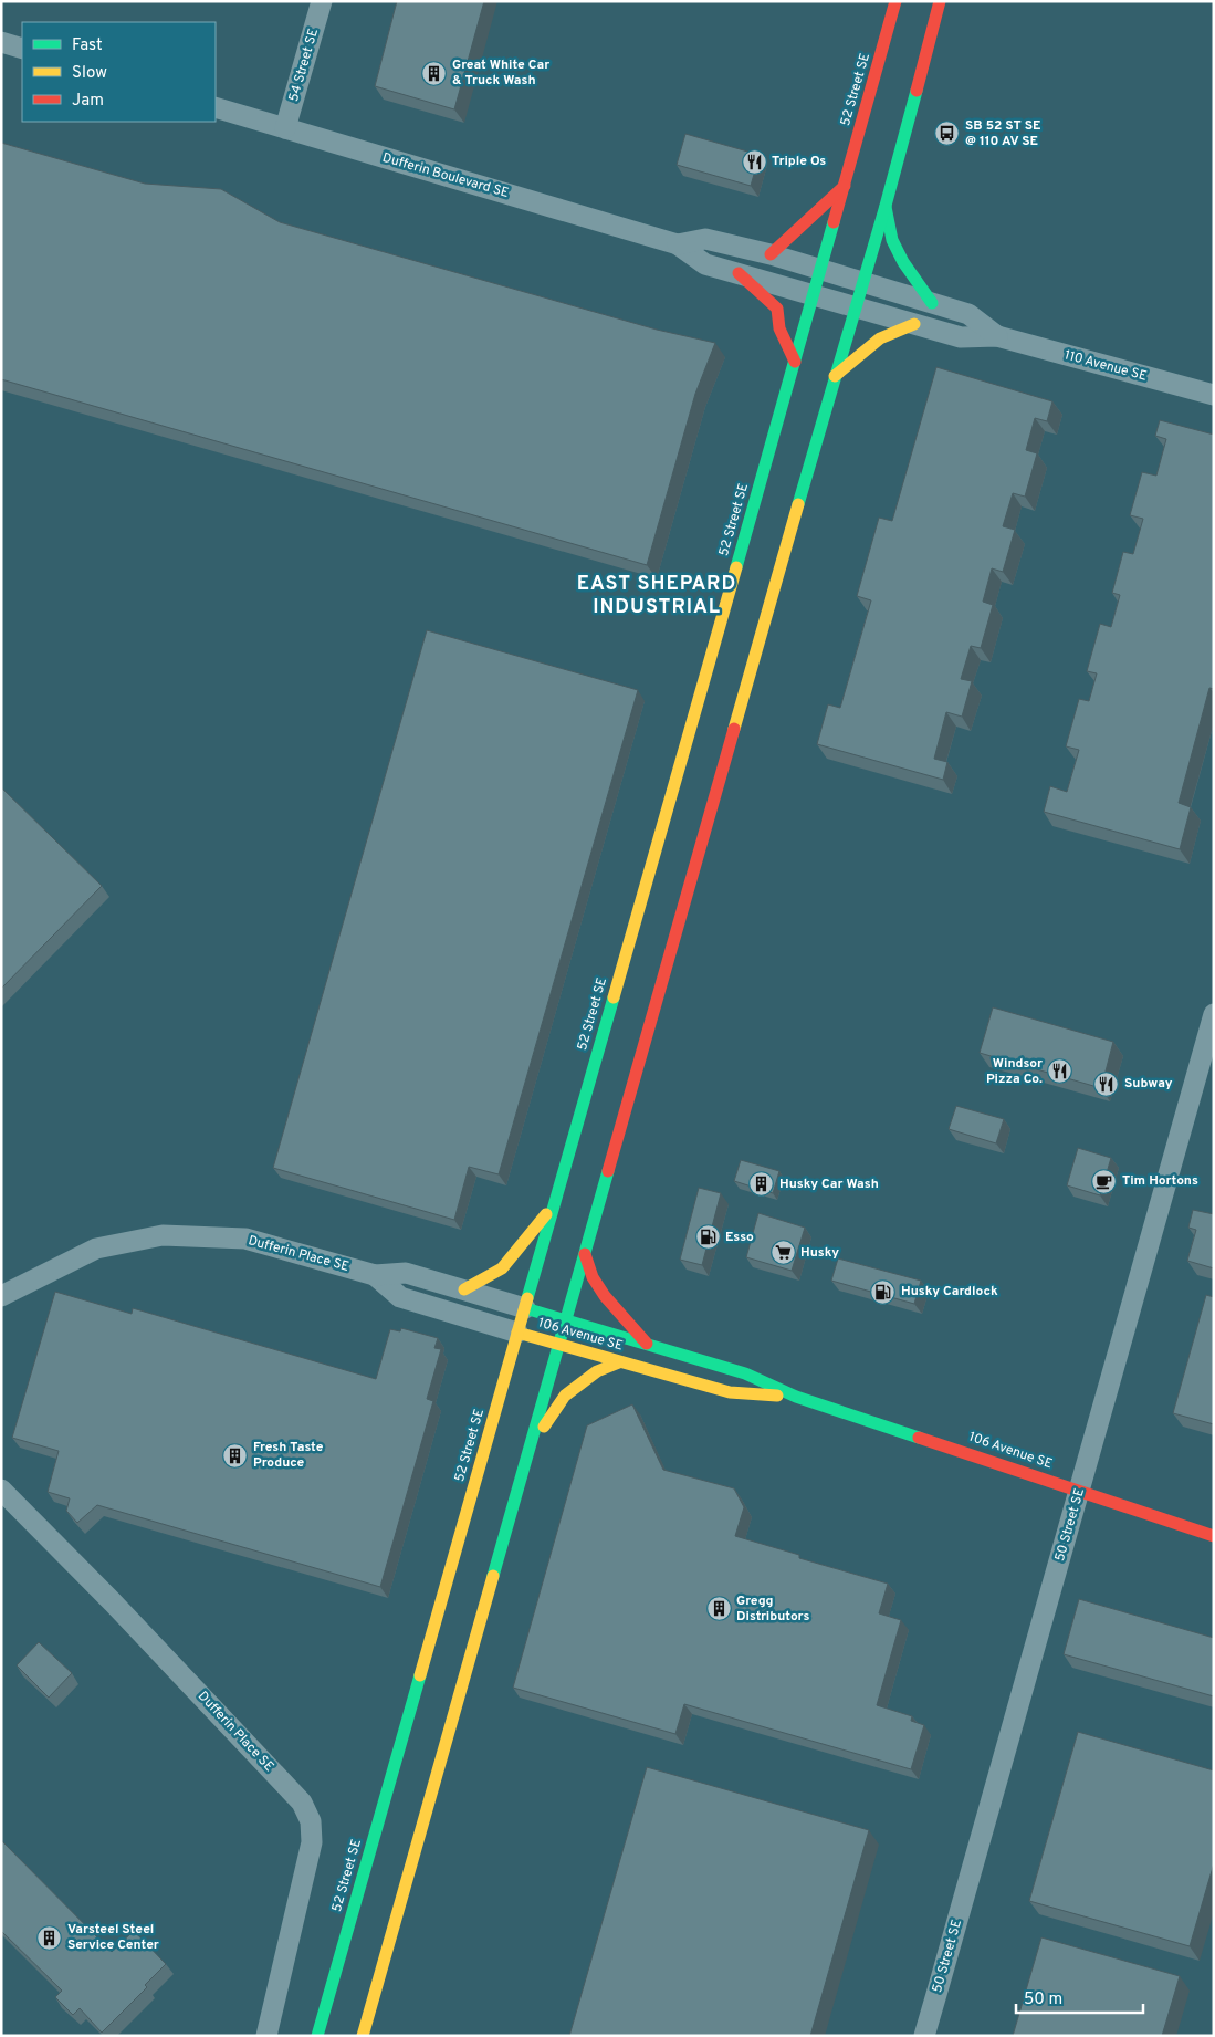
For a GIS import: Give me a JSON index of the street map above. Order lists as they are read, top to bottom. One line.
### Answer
{"streets":{"main road":["52 Street SE","106 Avenue SE"],"street":["54 Street SE","Dufferin Boulevard SE","110 Avenue SE","Dufferin Place SE","50 Street SE"]},"crossings":[["54 Street SE","Dufferin Boulevard SE"],["52 Street SE","Dufferin Boulevard SE"],["52 Street SE","Dufferin Place SE"],["52 Street SE","106 Avenue SE"],["Dufferin Boulevard SE","110 Avenue SE"],["Dufferin Place SE","106 Avenue SE"],["106 Avenue SE","50 Street SE"]],"districts":["EAST SHEPARD INDUSTRIAL"],"places":{"building":["Great White Car & Truck Wash","Husky Car Wash","Fresh Taste Produce","Gregg Distributors","Varsteel Steel Service Center"],"bus stop":["SB 52 ST SE @ 110 AV SE"],"restaurant":["Triple Os","Windsor Pizza Co.","Subway"],"cafe":["Tim Hortons"],"fuel station":["Esso","Husky Cardlock"],"supermarket":["Husky"]},"legend":["Fast","Slow","Jam"],"scale_bar":"50 m"}
